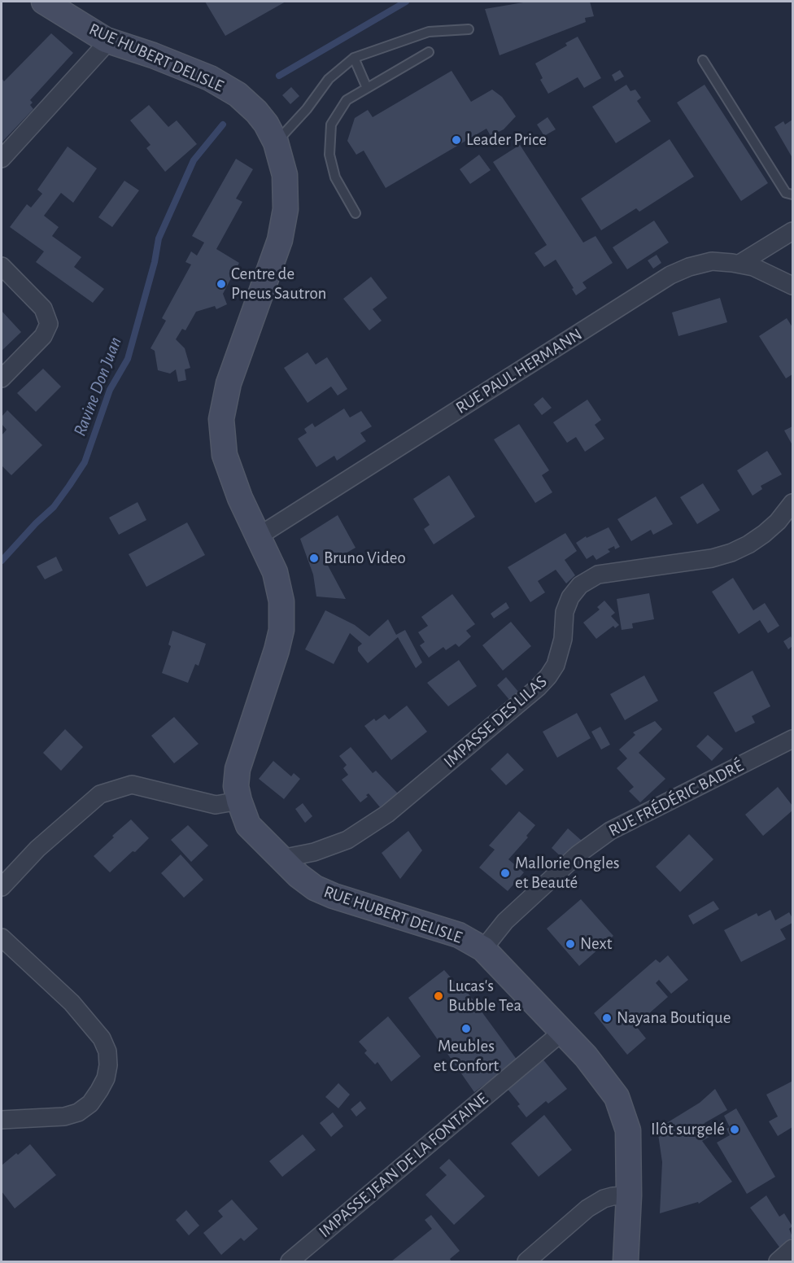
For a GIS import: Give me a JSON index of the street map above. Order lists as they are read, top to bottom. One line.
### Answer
{"streets":{"main road":["RUE HUBERT DELISLE"],"street":["RUE PAUL HERMANN","IMPASSE DES LILAS","RUE FRÉDÉRIC BADRÉ","IMPASSE JEAN DE LA FONTAINE"]},"crossings":[["RUE HUBERT DELISLE","RUE PAUL HERMANN"],["RUE HUBERT DELISLE","IMPASSE DES LILAS"],["RUE HUBERT DELISLE","RUE FRÉDÉRIC BADRÉ"],["RUE HUBERT DELISLE","IMPASSE JEAN DE LA FONTAINE"]],"water":["Ravine Don Juan"],"places":["Leader Price","Centre de Pneus Sautron","Bruno Video","Mallorie Ongles et Beauté","Next","Lucas's Bubble Tea","Nayana Boutique","Meubles et Confort","Ilôt surgelé"]}
